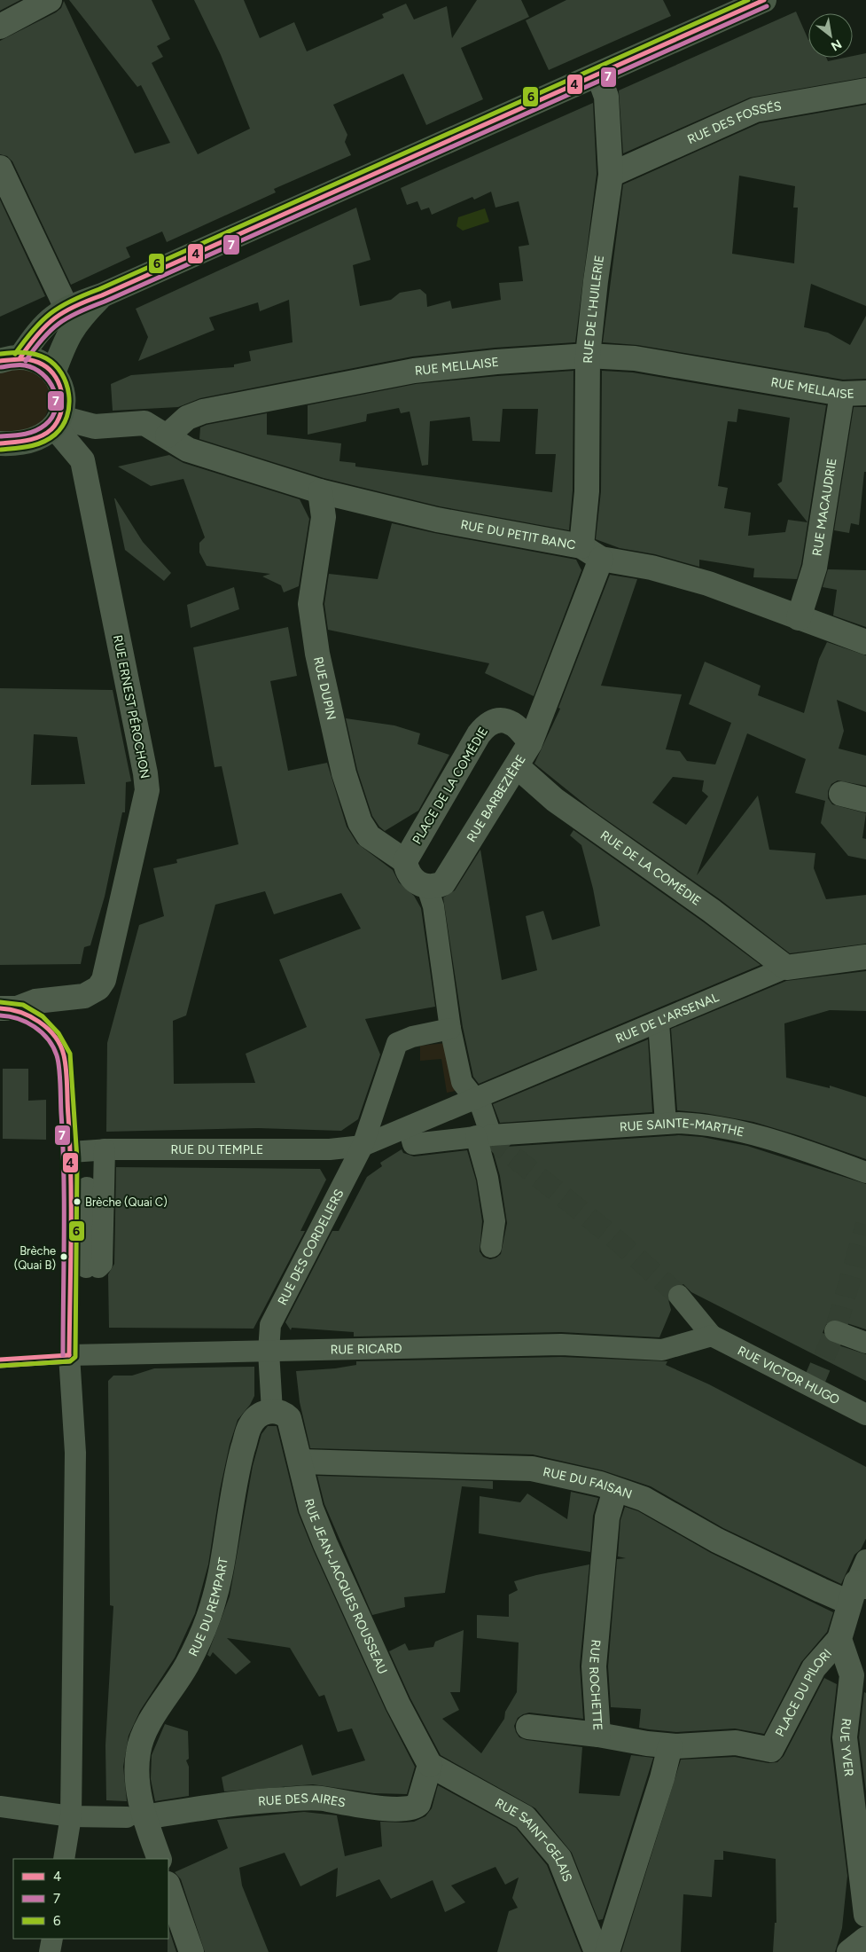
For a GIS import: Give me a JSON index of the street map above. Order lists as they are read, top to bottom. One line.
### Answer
{"streets":{"street":["RUE DES FOSSÉS","RUE DE L'HUILERIE","RUE MELLAISE","RUE MACAUDRIE","RUE DU PETIT BANC","RUE DUPIN","RUE ERNEST PÉROCHON","PLACE DE LA COMÉDIE","RUE BARBEZIÈRE","RUE DE LA COMÉDIE","RUE DE L'ARSENAL","RUE SAINTE-MARTHE","RUE DU TEMPLE","RUE DES CORDELIERS","RUE RICARD","RUE VICTOR HUGO","RUE DU FAISAN","RUE JEAN-JACQUES ROUSSEAU","RUE DU REMPART","RUE ROCHETTE","PLACE DU PILORI","RUE YVER","RUE DES AIRES","RUE SAINT-GELAIS"]},"crossings":[["RUE DES FOSSÉS","RUE DE L'HUILERIE"],["RUE DE L'HUILERIE","RUE MELLAISE"],["RUE DE L'HUILERIE","RUE DU PETIT BANC"],["RUE DE L'HUILERIE","RUE BARBEZIÈRE"],["RUE MELLAISE","RUE MACAUDRIE"],["RUE MELLAISE","RUE DU PETIT BANC"],["RUE MACAUDRIE","RUE DU PETIT BANC"],["RUE DU PETIT BANC","RUE DUPIN"],["RUE DU PETIT BANC","RUE BARBEZIÈRE"],["RUE DUPIN","PLACE DE LA COMÉDIE"],["PLACE DE LA COMÉDIE","RUE BARBEZIÈRE"],["RUE BARBEZIÈRE","RUE DE LA COMÉDIE"],["RUE DE LA COMÉDIE","RUE DE L'ARSENAL"],["RUE DE L'ARSENAL","RUE SAINTE-MARTHE"],["RUE DE L'ARSENAL","RUE DU TEMPLE"],["RUE SAINTE-MARTHE","RUE DU TEMPLE"],["RUE DU TEMPLE","RUE DES CORDELIERS"],["RUE DES CORDELIERS","RUE RICARD"],["RUE RICARD","RUE VICTOR HUGO"],["RUE DU FAISAN","RUE JEAN-JACQUES ROUSSEAU"],["RUE DU FAISAN","RUE ROCHETTE"],["RUE JEAN-JACQUES ROUSSEAU","RUE DU REMPART"],["RUE JEAN-JACQUES ROUSSEAU","RUE DES AIRES"],["RUE JEAN-JACQUES ROUSSEAU","RUE SAINT-GELAIS"],["RUE DU REMPART","RUE DES AIRES"],["RUE ROCHETTE","PLACE DU PILORI"],["PLACE DU PILORI","RUE YVER"],["RUE DES AIRES","RUE SAINT-GELAIS"]],"places":["Brèche (Quai C)","Brèche (Quai B)"],"lines":["transit line 4","transit line 6","transit line 7"],"legend":["4","7","6"],"north":"bottom right"}
